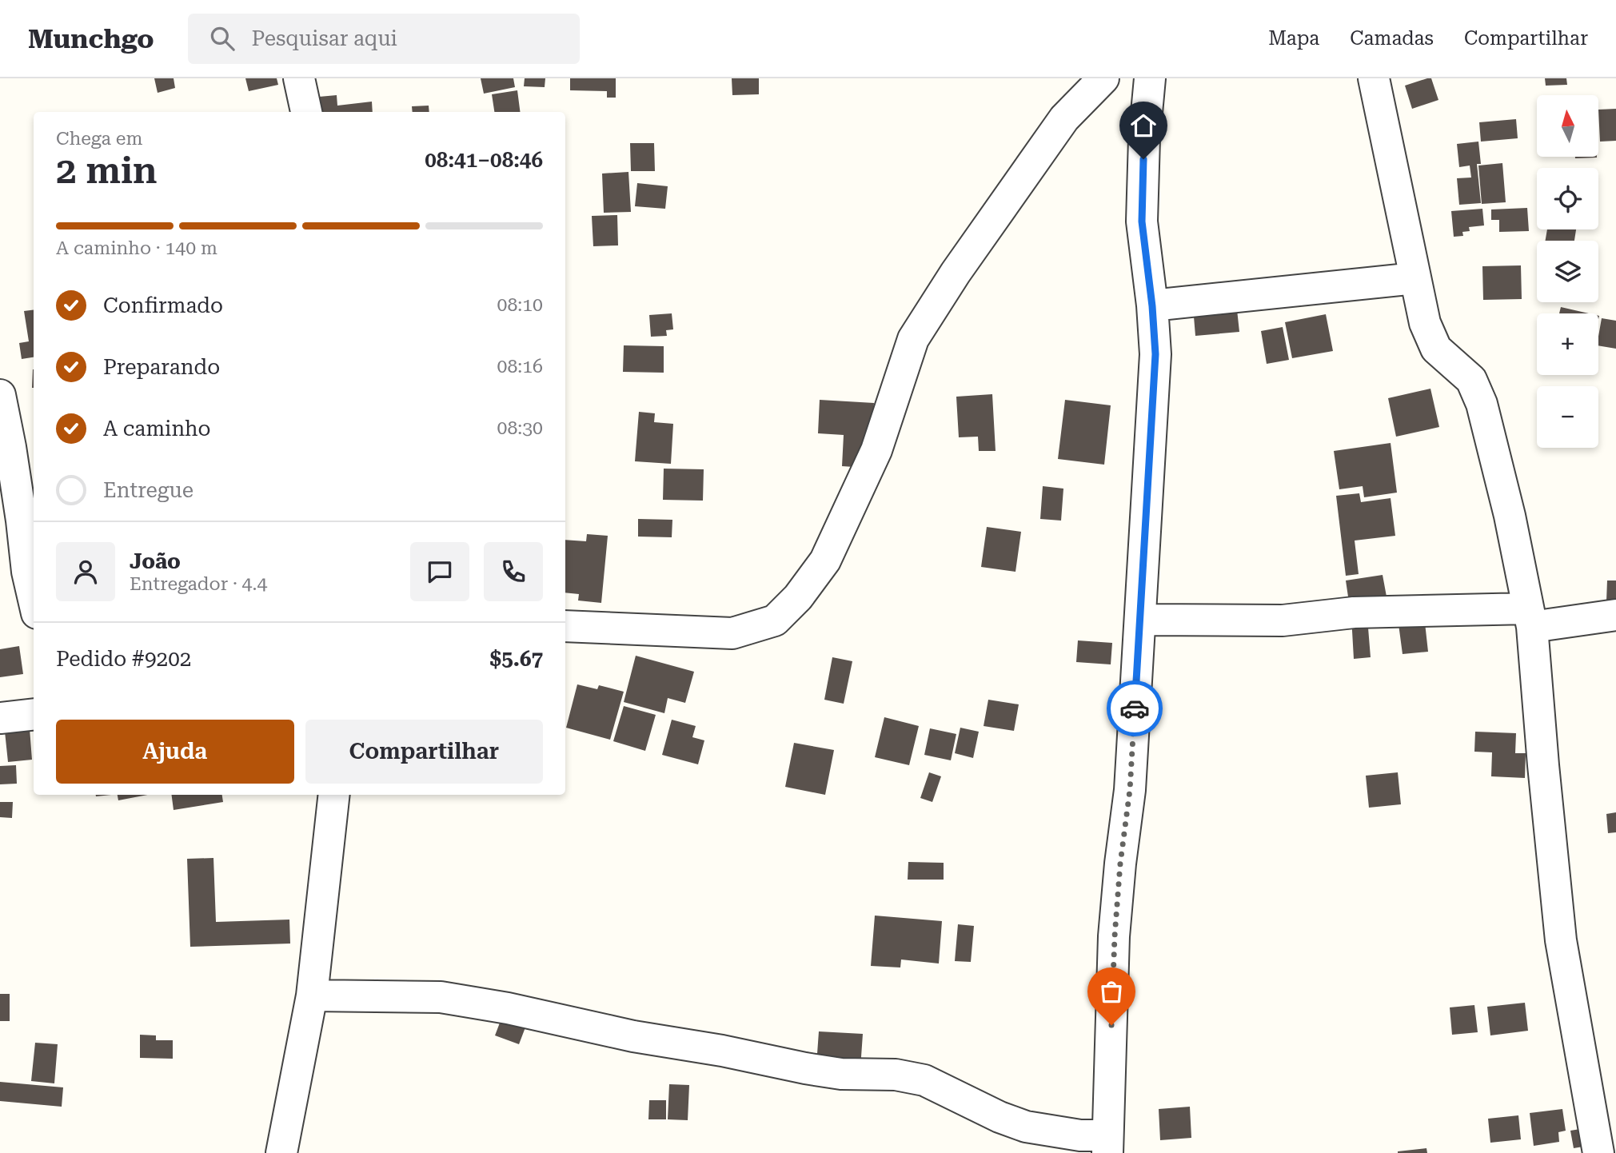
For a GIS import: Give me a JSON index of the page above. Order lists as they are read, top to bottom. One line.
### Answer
{"north":"top","page":{"header":"Munchgo","search":"Pesquisar aqui","nav":["Mapa","Camadas","Compartilhar"],"map_buttons":["+","−"],"heading":["2 min","Chega em","08:41–08:46"],"panel":["João","Entregador · 4.4","Pedido #9202","$5.67"],"bar":"A caminho · 140 m","list":[["Confirmado","08:10"],["Preparando","08:16"],["A caminho","08:30"],"Entregue"],"buttons":["Ajuda","Compartilhar"]}}
